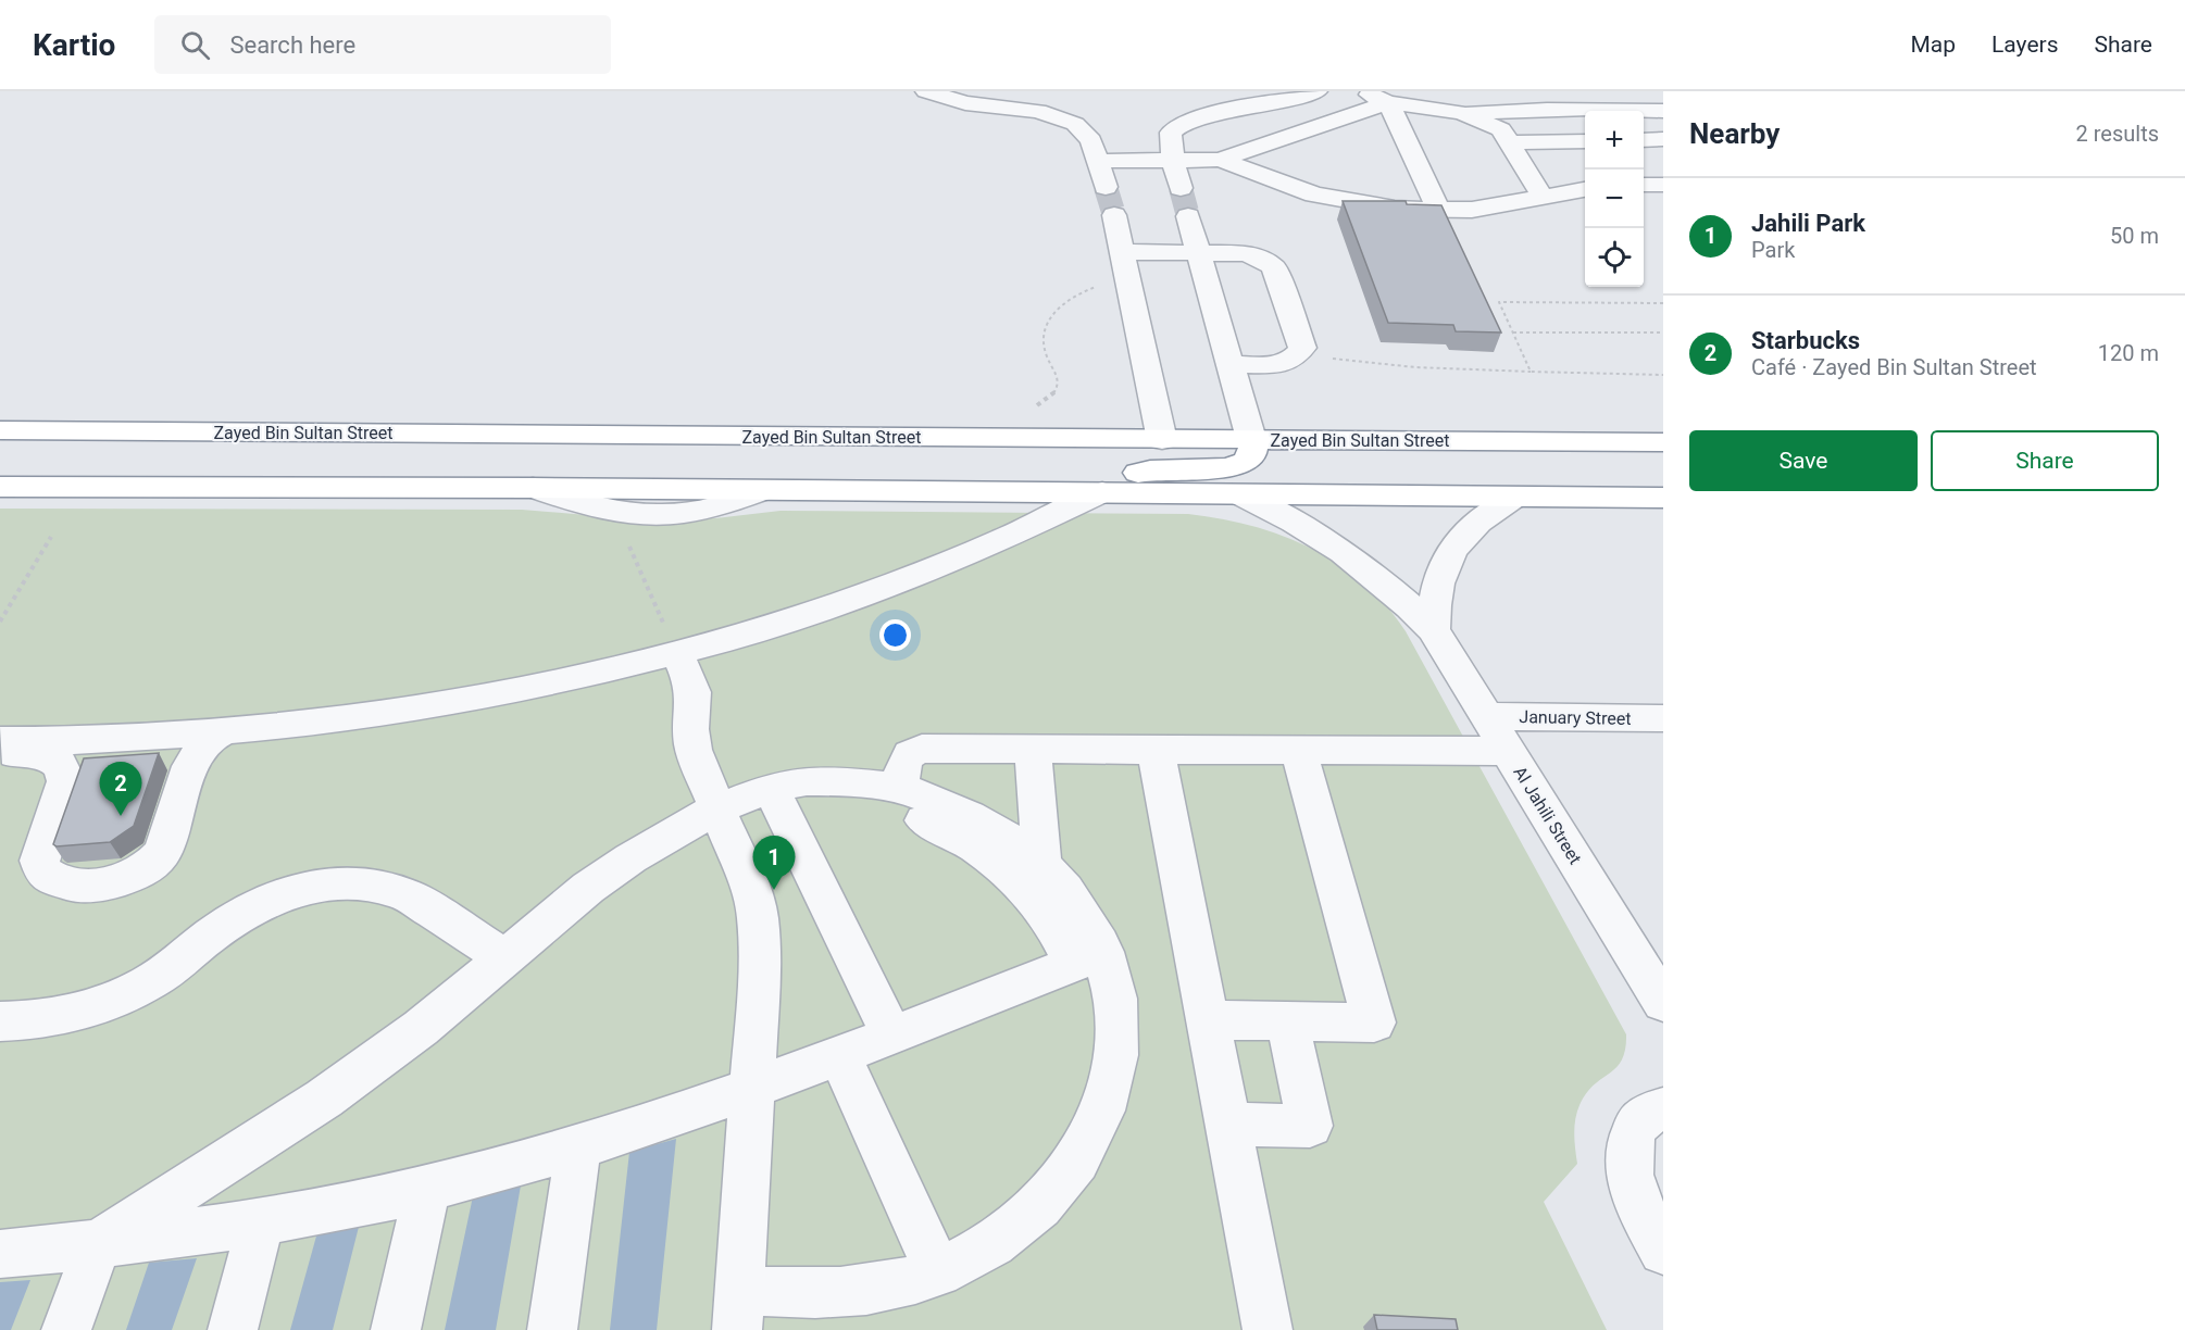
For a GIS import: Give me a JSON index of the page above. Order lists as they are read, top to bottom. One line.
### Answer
{"streets":{"highway":["Zayed Bin Sultan Street"],"street":["January Street","Al Jahili Street"]},"crossings":[["January Street","Al Jahili Street"]],"page":{"header":"Kartio","search":"Search here","nav":["Map","Layers","Share"],"heading":["Nearby","2 results"],"map_buttons":["+","−"],"list":[{"mark":"1","name":"Jahili Park","note":"Park","value":"50 m"},{"mark":"2","name":"Starbucks","note":"Café · Zayed Bin Sultan Street","value":"120 m"}],"buttons":["Save","Share"],"pins":["2","1"]}}
